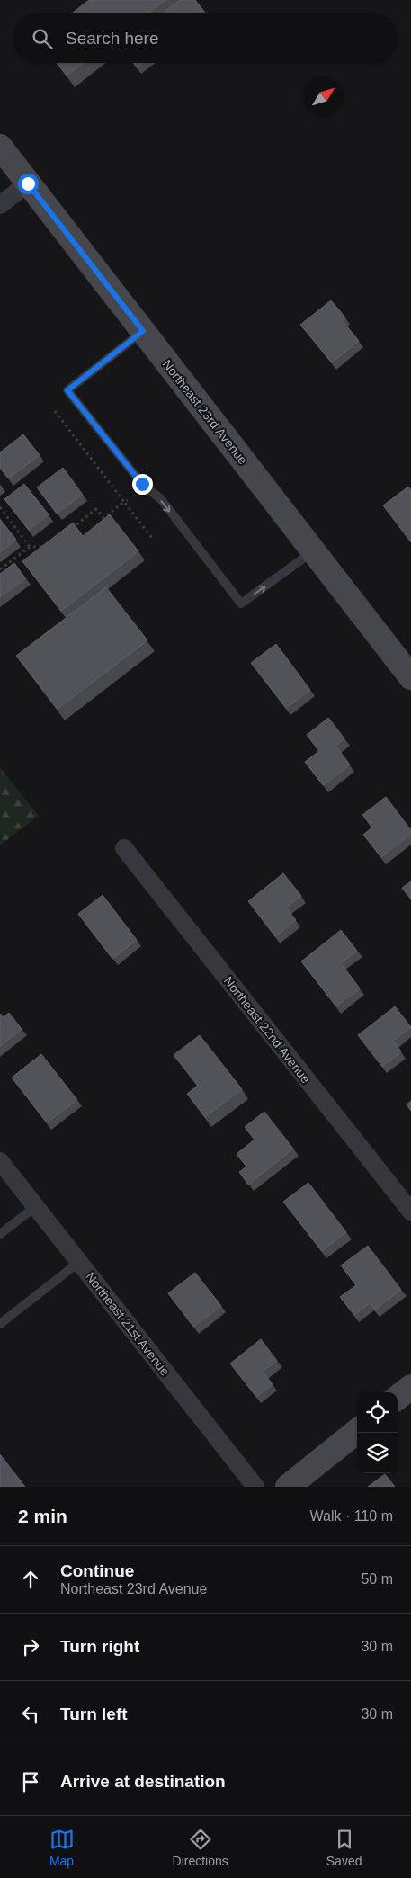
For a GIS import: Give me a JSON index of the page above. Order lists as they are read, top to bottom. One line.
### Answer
{"streets":{"main road":["Northeast 23rd Avenue"],"street":["Northeast 22nd Avenue","Northeast 21st Avenue"]},"north":"top right","page":{"search":"Search here","heading":["2 min","Walk · 110 m"],"list":[["Continue","Northeast 23rd Avenue","50 m"],["Turn right","30 m"],["Turn left","30 m"],"Arrive at destination"],"nav":["Map","Directions","Saved"]}}
